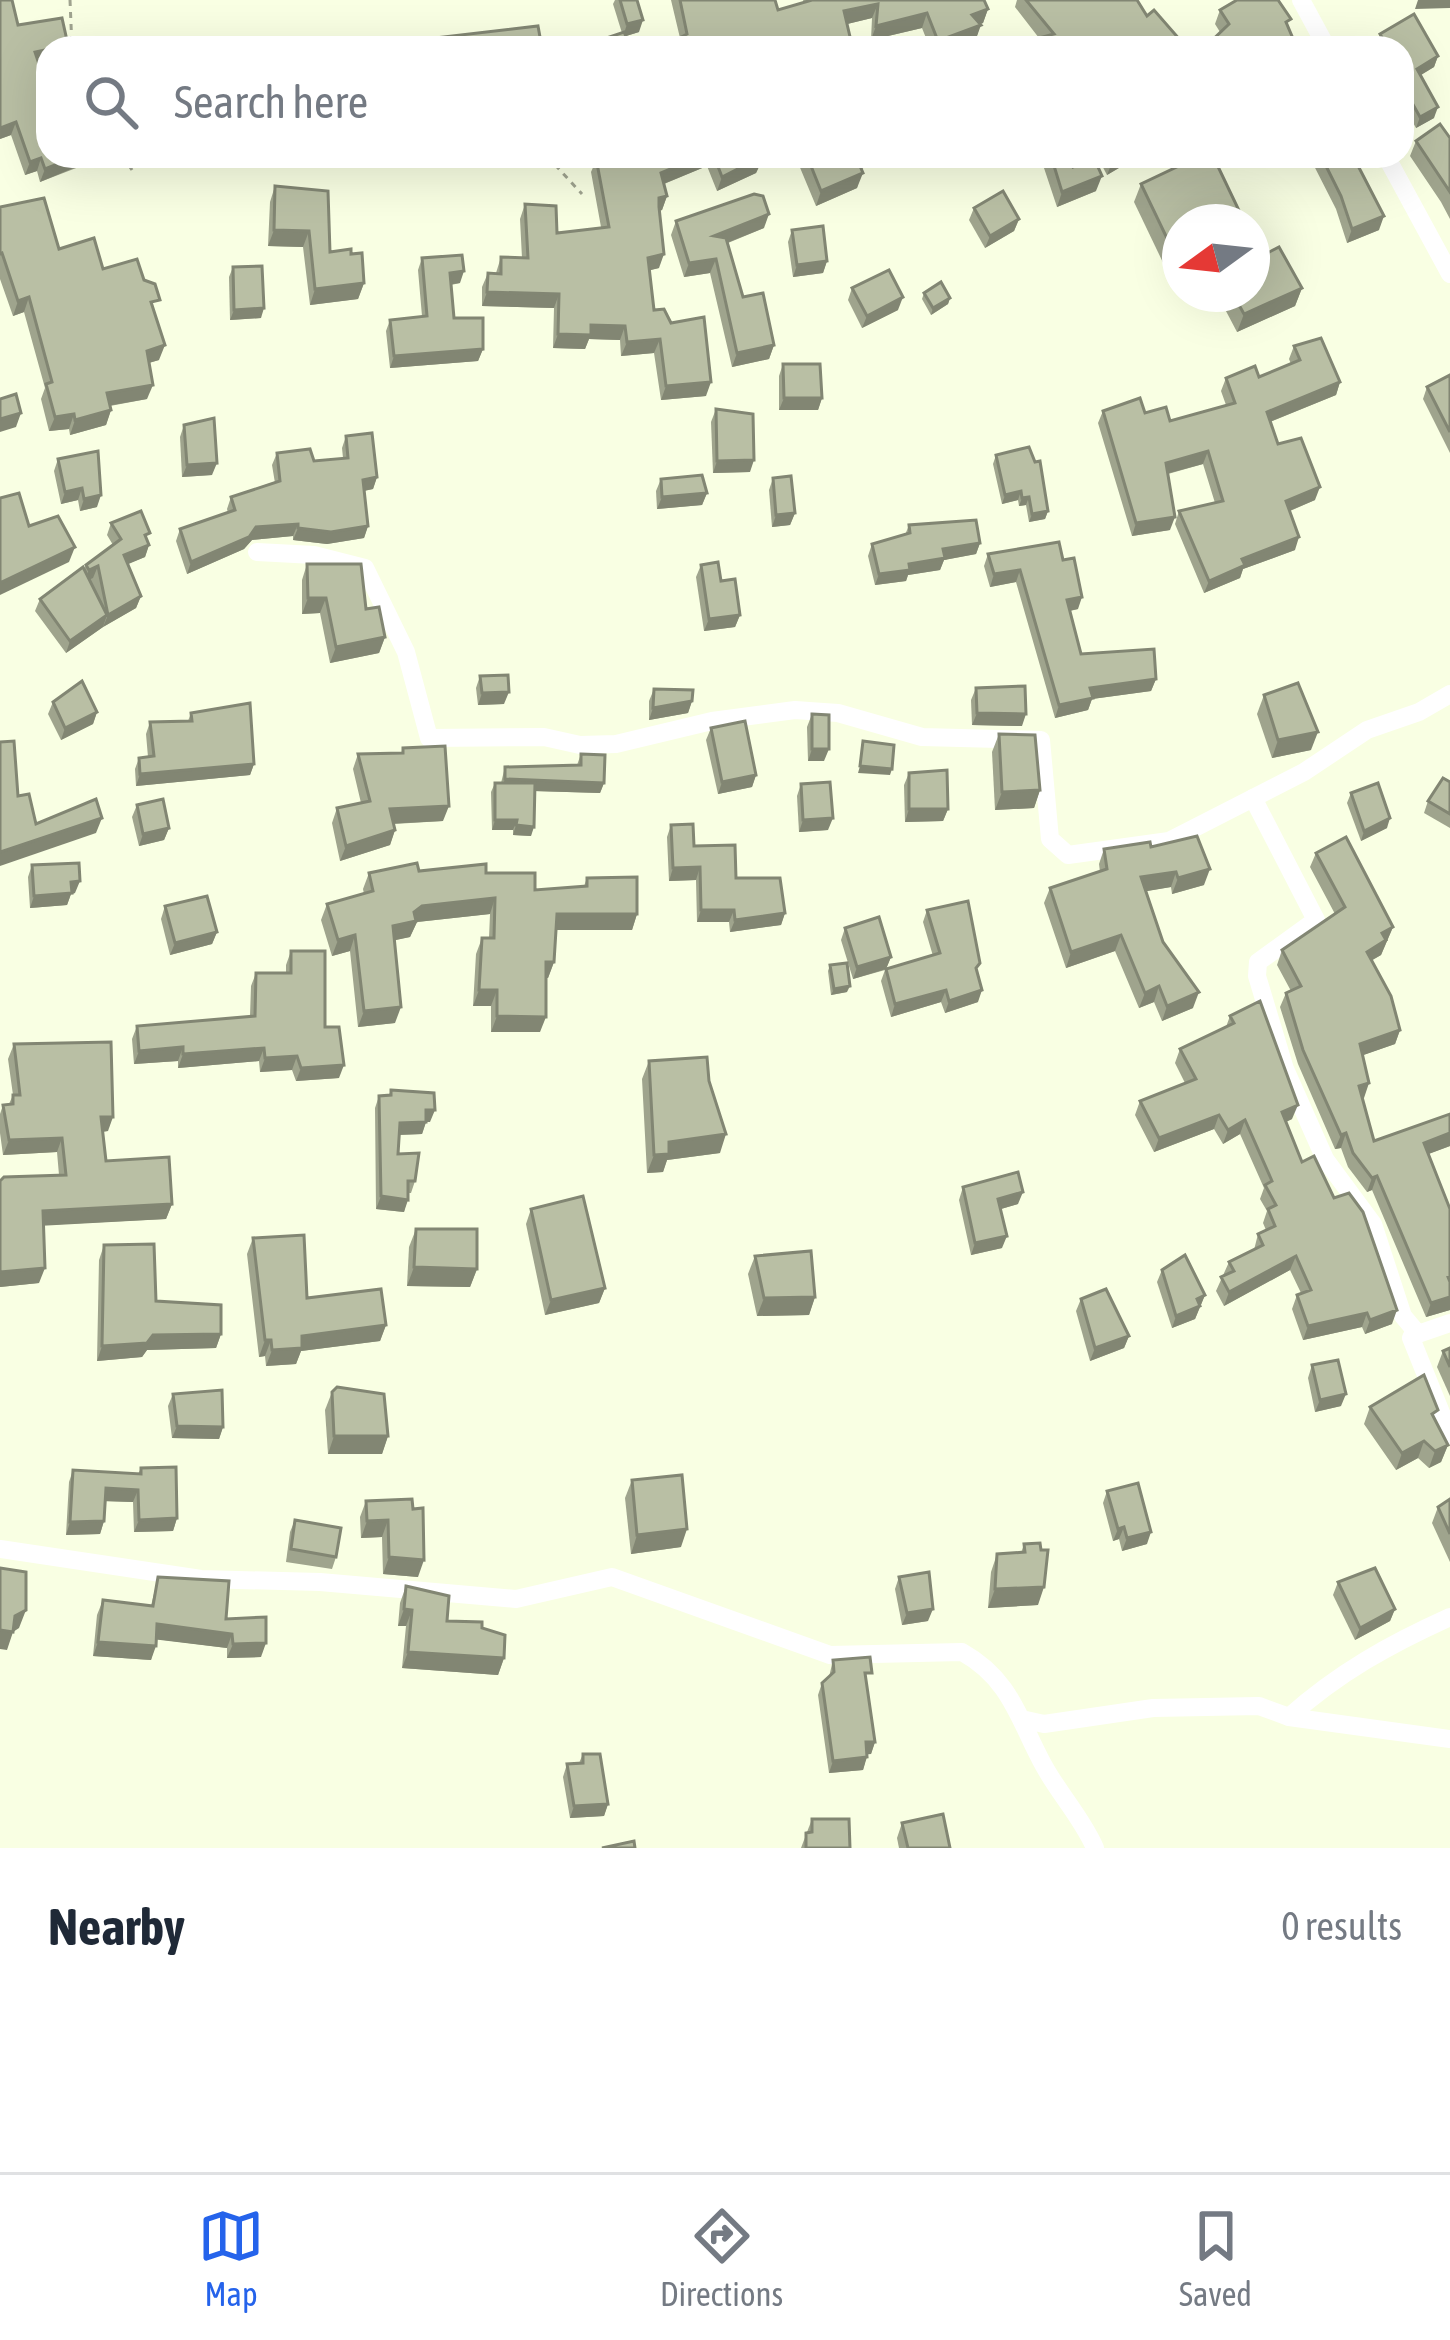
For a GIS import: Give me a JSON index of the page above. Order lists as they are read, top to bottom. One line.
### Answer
{"north":"left","page":{"search":"Search here","heading":["Nearby","0 results"],"nav":["Map","Directions","Saved"]}}
